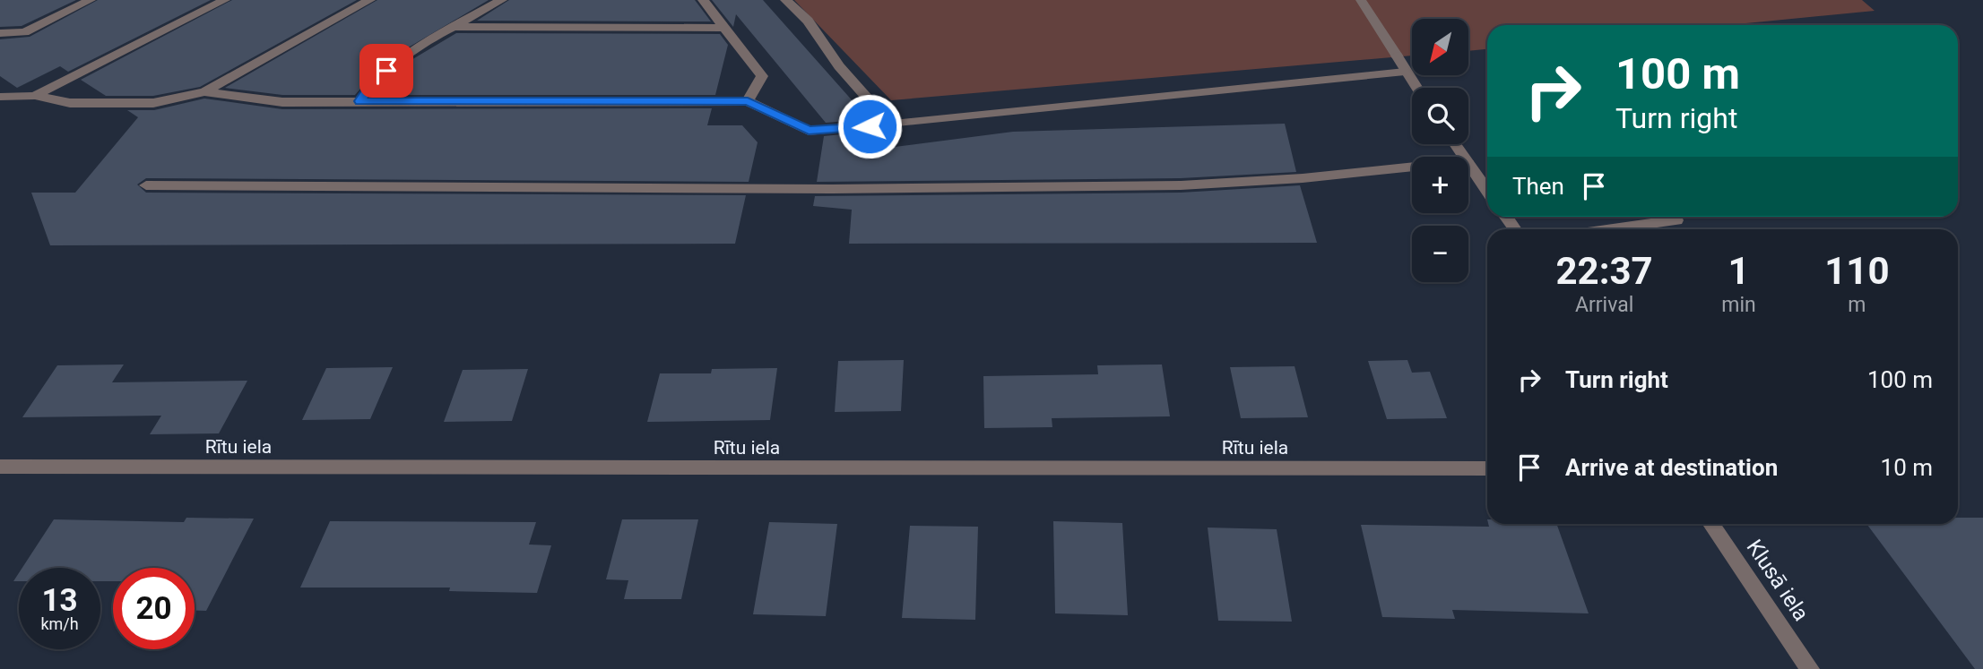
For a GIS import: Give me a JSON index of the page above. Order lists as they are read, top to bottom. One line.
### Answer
{"streets":{"street":["Rītu iela","Klusā iela"]},"north":"bottom left","page":{"map_buttons":["+","−"],"turn":["100 m","Turn right"],"then":"Then","eta":["22:37","Arrival","1","min","110","m"],"list":[{"name":"Turn right","value":"100 m"},{"name":"Arrive at destination","value":"10 m"}],"speed":"13 km/h","limit":"20"}}
